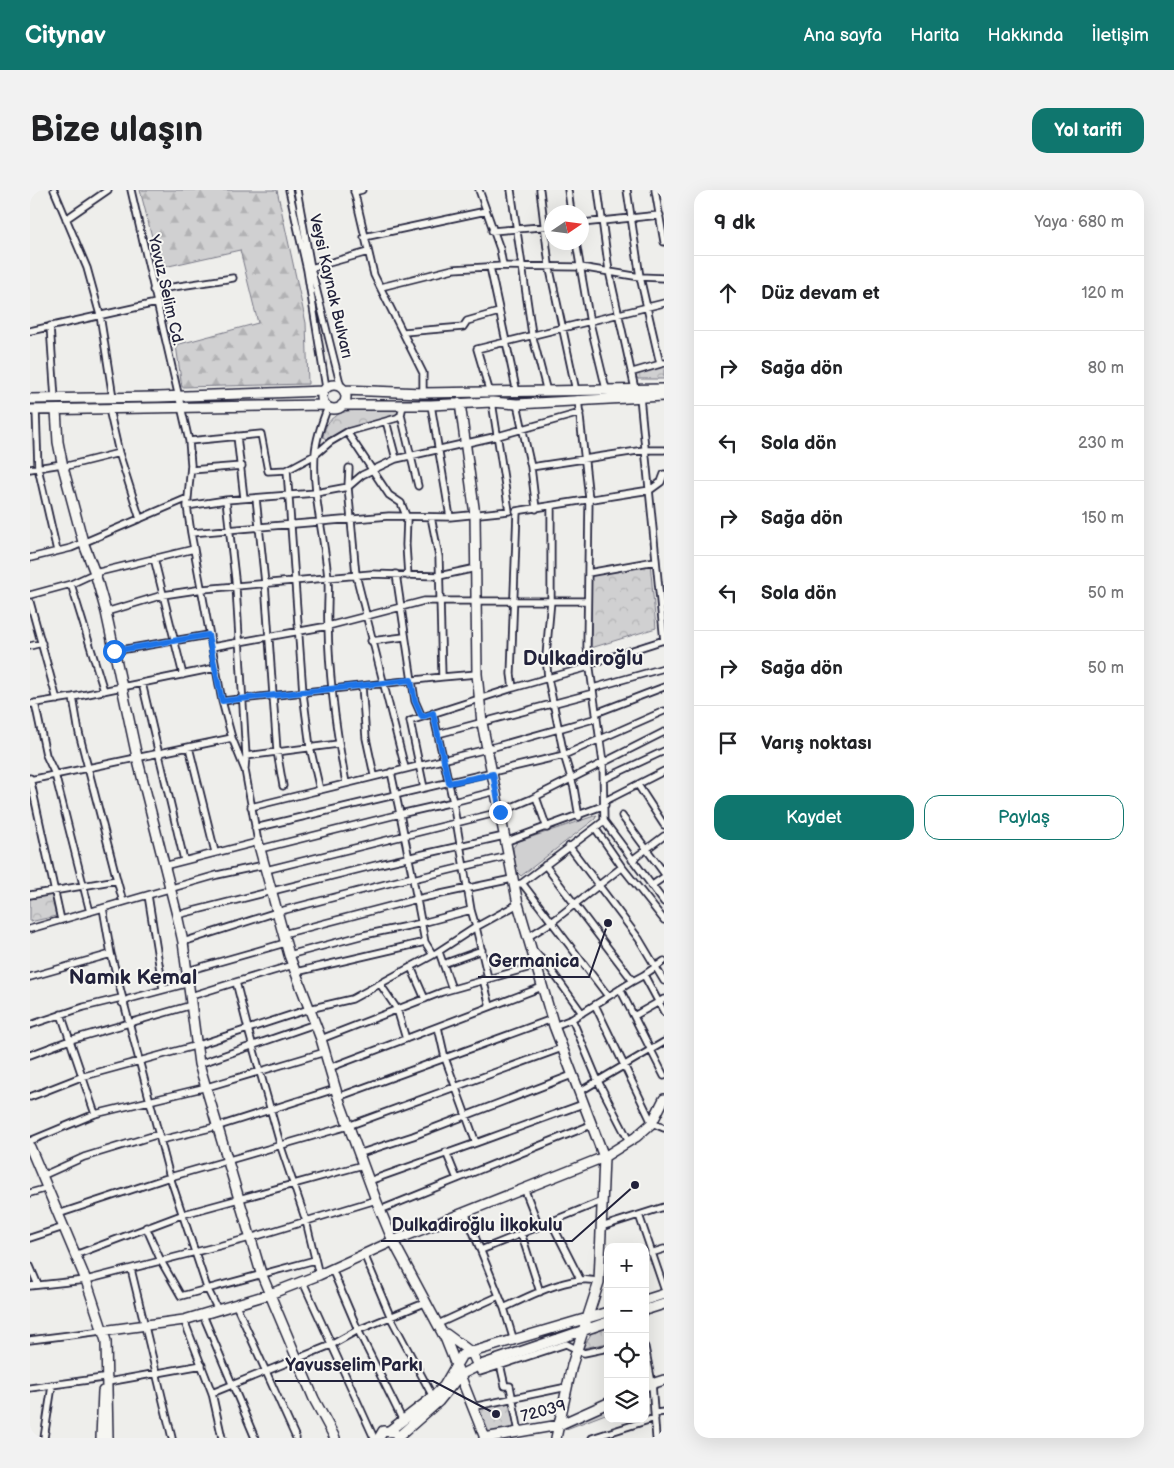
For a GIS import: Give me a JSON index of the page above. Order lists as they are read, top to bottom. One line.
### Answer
{"streets":{"main road":["72039"],"street":["Veysi Kaynak Bulvarı","Yavuz Selim Cd."]},"districts":["Dulkadiroğlu","Namık Kemal"],"places":["Germanica","Dulkadiroğlu İlkokulu","Yavusselim Parkı"],"north":"right","page":{"header":"Citynav","nav":["Ana sayfa","Harita","Hakkında","İletişim"],"buttons":["Yol tarifi",["Kaydet","Paylaş"]],"title":"Bize ulaşın","heading":["9 dk","Yaya · 680 m"],"list":[["Düz devam et","120 m"],["Sağa dön","80 m"],["Sola dön","230 m"],["Sağa dön","150 m"],["Sola dön","50 m"],["Sağa dön","50 m"],"Varış noktası"],"map_buttons":["+","−"]}}
